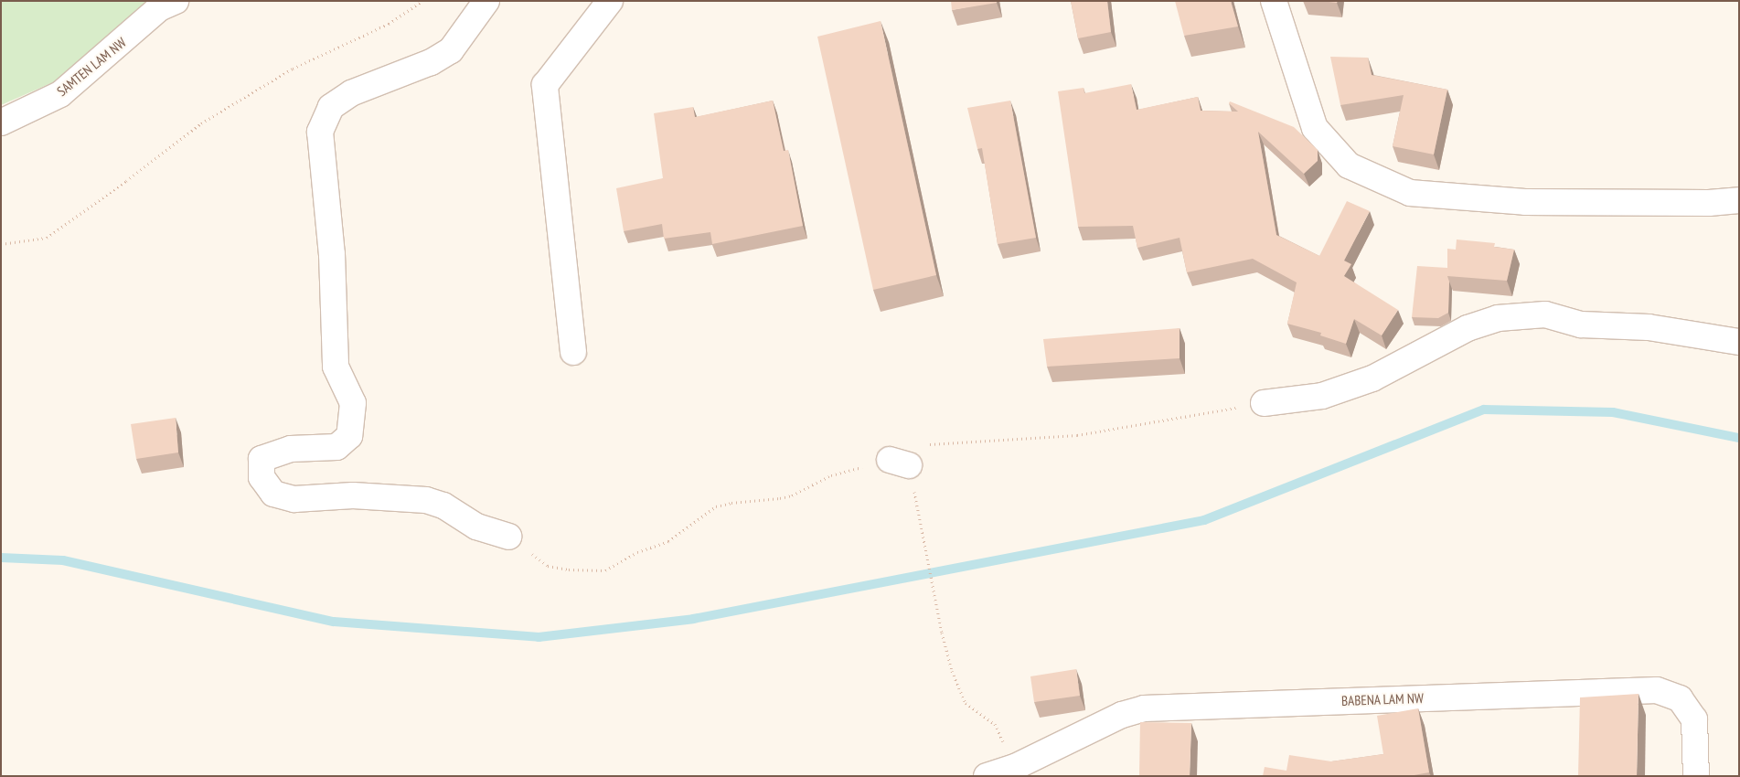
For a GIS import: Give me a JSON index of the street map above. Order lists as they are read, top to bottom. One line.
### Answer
{"streets":{"street":["SAMTEN LAM NW","BABENA LAM NW"]}}
